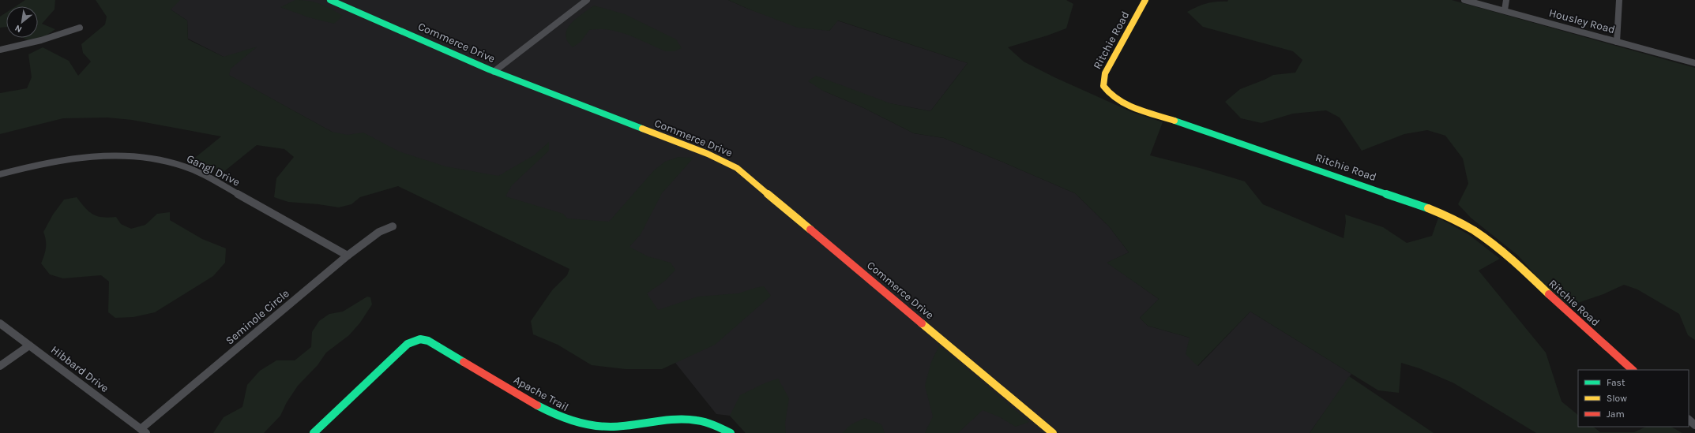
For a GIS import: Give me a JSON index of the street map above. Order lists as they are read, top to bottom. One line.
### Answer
{"streets":{"street":["Housley Road","Ritchie Road","Commerce Drive","Gangl Drive","Seminole Circle","Hibbard Drive","Apache Trail"]},"crossings":[["Gangl Drive","Seminole Circle"],["Seminole Circle","Hibbard Drive"]],"legend":["Fast","Slow","Jam"],"north":"bottom left"}
